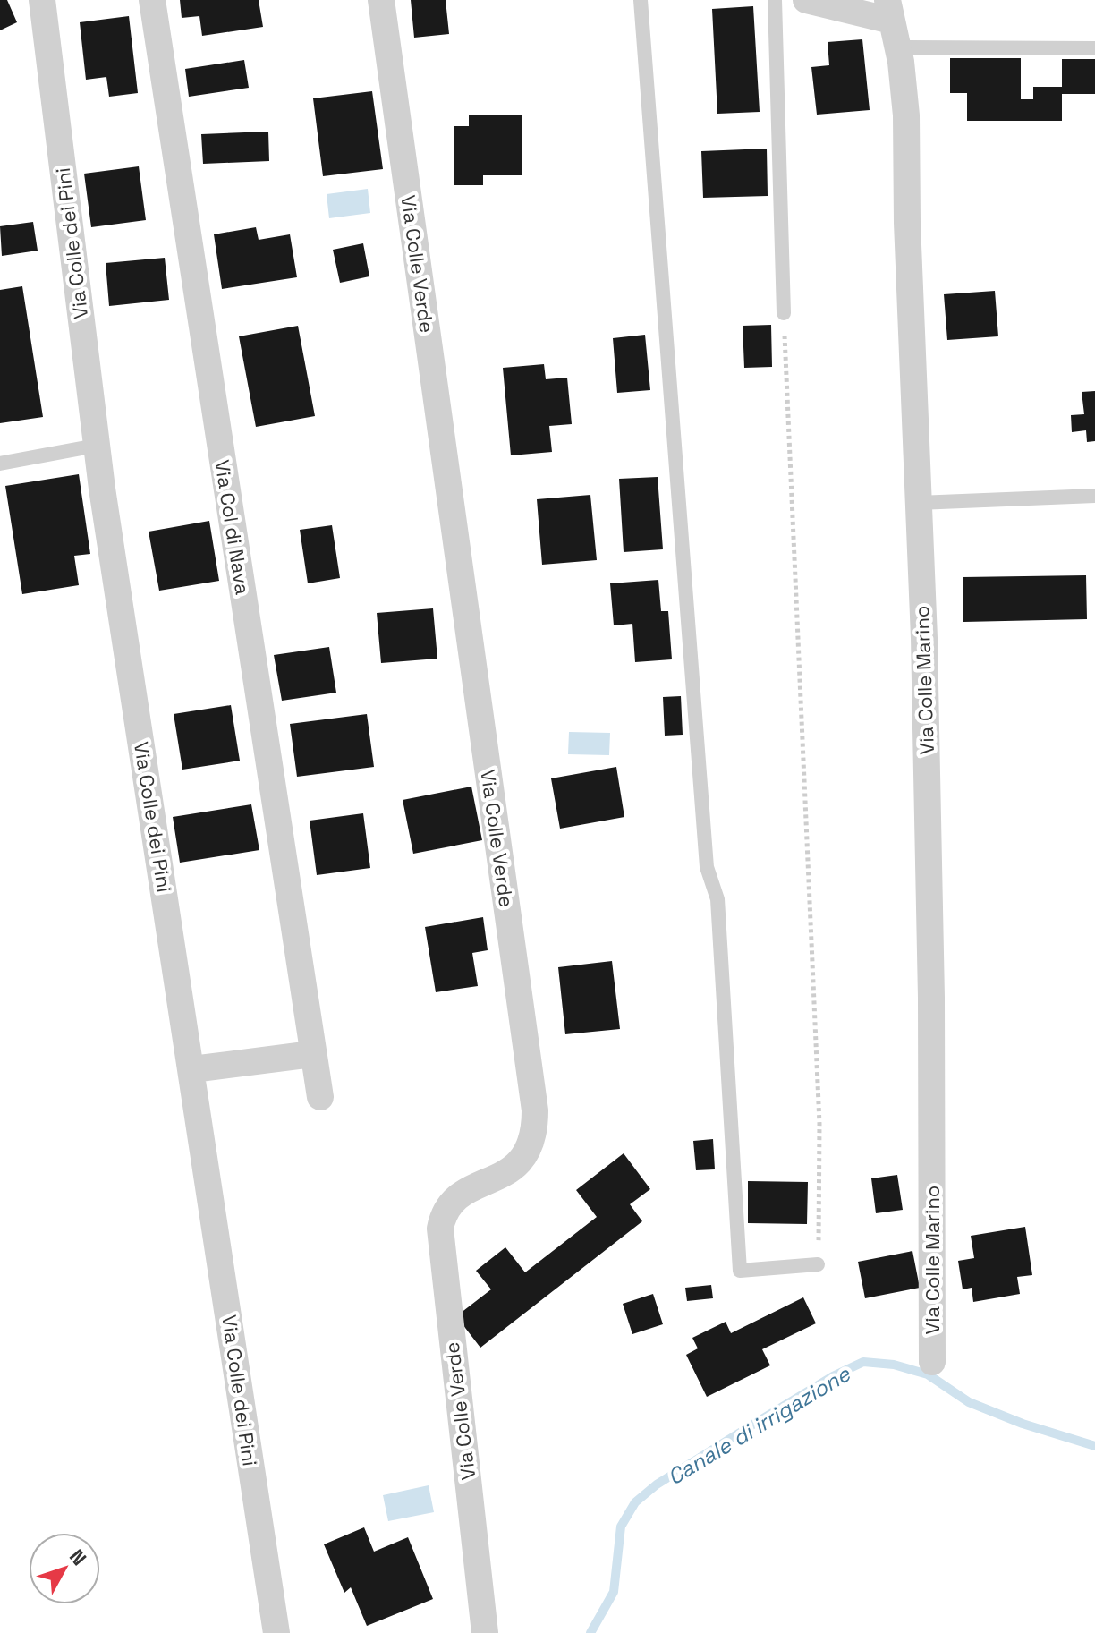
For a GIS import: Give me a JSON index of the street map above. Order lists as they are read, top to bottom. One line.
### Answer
{"streets":{"street":["Via Colle dei Pini","Via Colle Verde","Via Col di Nava","Via Colle Marino"]},"water":["Canale di irrigazione"],"north":"top right"}
